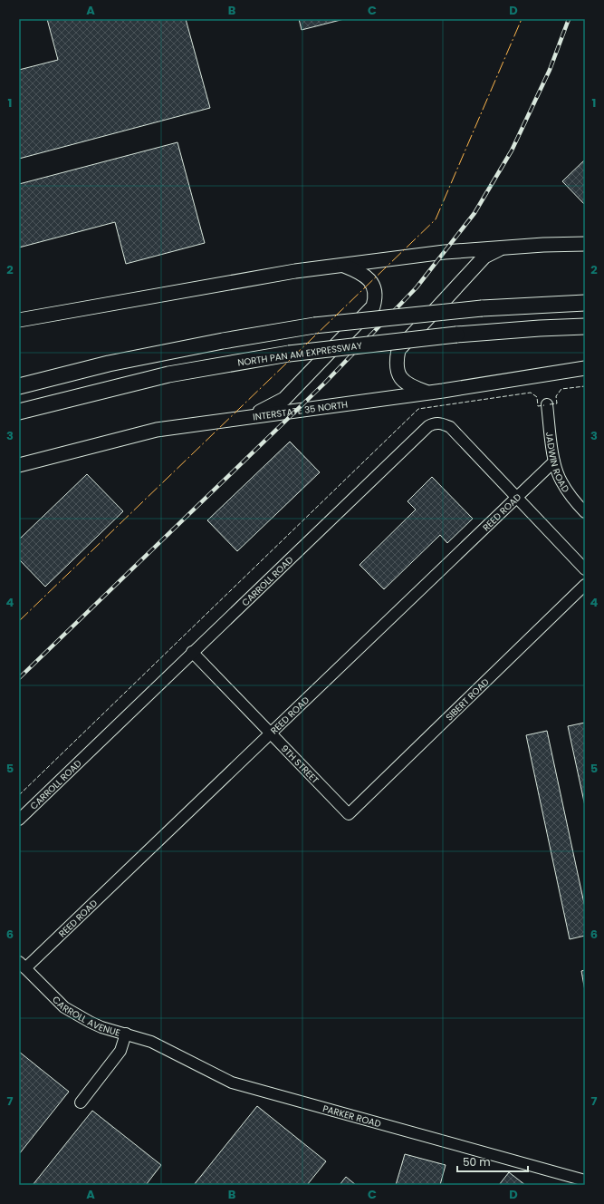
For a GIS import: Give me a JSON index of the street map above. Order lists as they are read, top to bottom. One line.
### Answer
{"streets":{"highway":["NORTH PAN AM EXPRESSWAY"],"main road":["INTERSTATE 35 NORTH"],"street":["JADWIN ROAD","REED ROAD","CARROLL ROAD","SIBERT ROAD","9TH STREET","CARROLL AVENUE","PARKER ROAD"]},"crossings":[["JADWIN ROAD","REED ROAD"],["REED ROAD","CARROLL ROAD"],["REED ROAD","9TH STREET"],["REED ROAD","CARROLL AVENUE"],["CARROLL ROAD","9TH STREET"],["SIBERT ROAD","9TH STREET"],["CARROLL AVENUE","PARKER ROAD"]],"scale_bar":"50 m","grid":{"columns":["A","B","C","D"],"rows":["1","2","3","4","5","6","7"]}}
